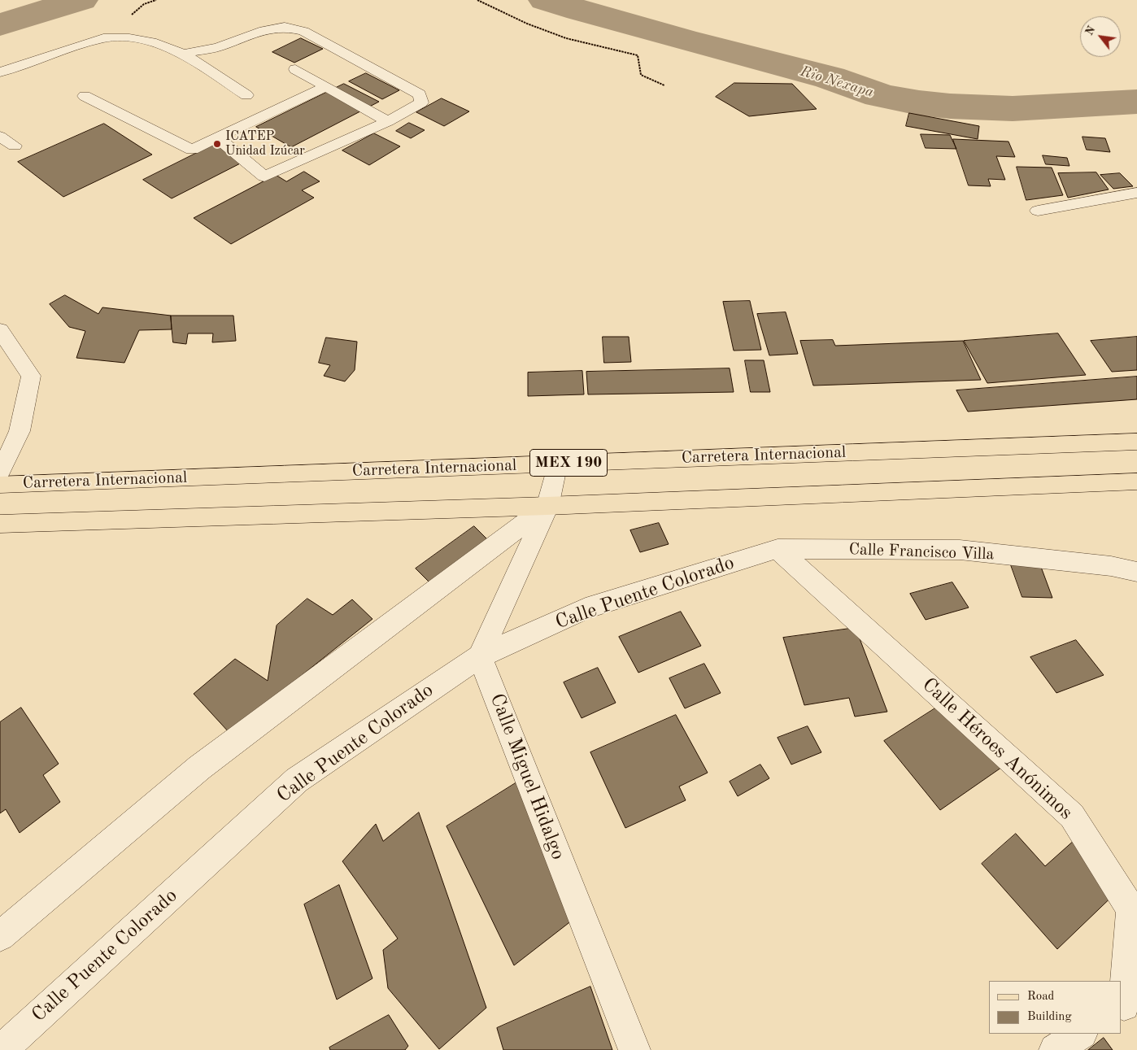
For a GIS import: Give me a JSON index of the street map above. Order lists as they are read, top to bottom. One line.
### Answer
{"streets":{"main road":["Carretera Internacional","MEX 190"],"street":["Calle Francisco Villa","Calle Puente Colorado","Calle Héroes Anónimos","Calle Miguel Hidalgo"]},"crossings":[["Calle Francisco Villa","Calle Puente Colorado"],["Calle Francisco Villa","Calle Héroes Anónimos"],["Calle Puente Colorado","Calle Héroes Anónimos"],["Calle Puente Colorado","Calle Miguel Hidalgo"]],"water":["Rio Nexapa"],"places":["ICATEP Unidad Izúcar"],"legend":["Road","Building"],"north":"top left"}
